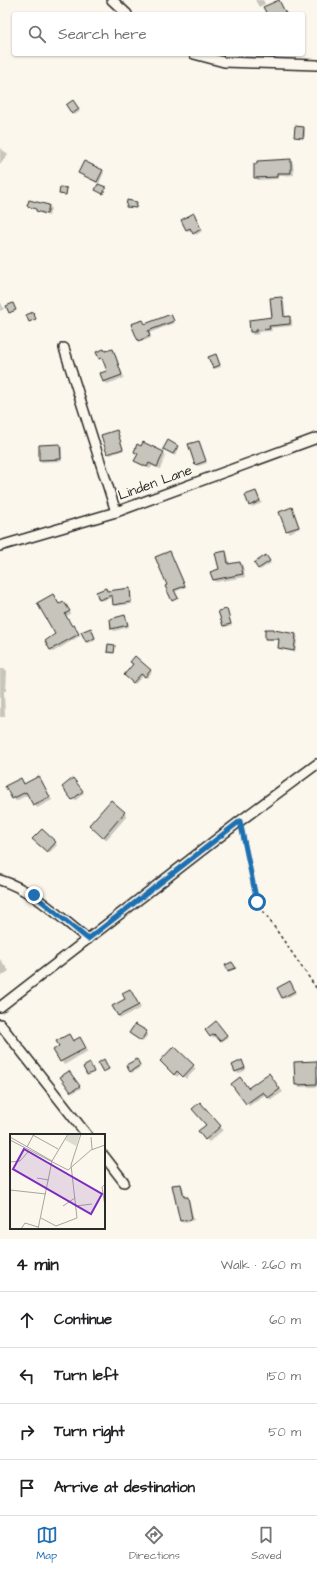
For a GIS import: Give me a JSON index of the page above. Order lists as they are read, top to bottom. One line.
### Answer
{"streets":{"street":["Linden Lane"]},"page":{"search":"Search here","heading":["4 min","Walk · 260 m"],"list":[["Continue","60 m"],["Turn left","150 m"],["Turn right","50 m"],"Arrive at destination"],"nav":["Map","Directions","Saved"]}}
